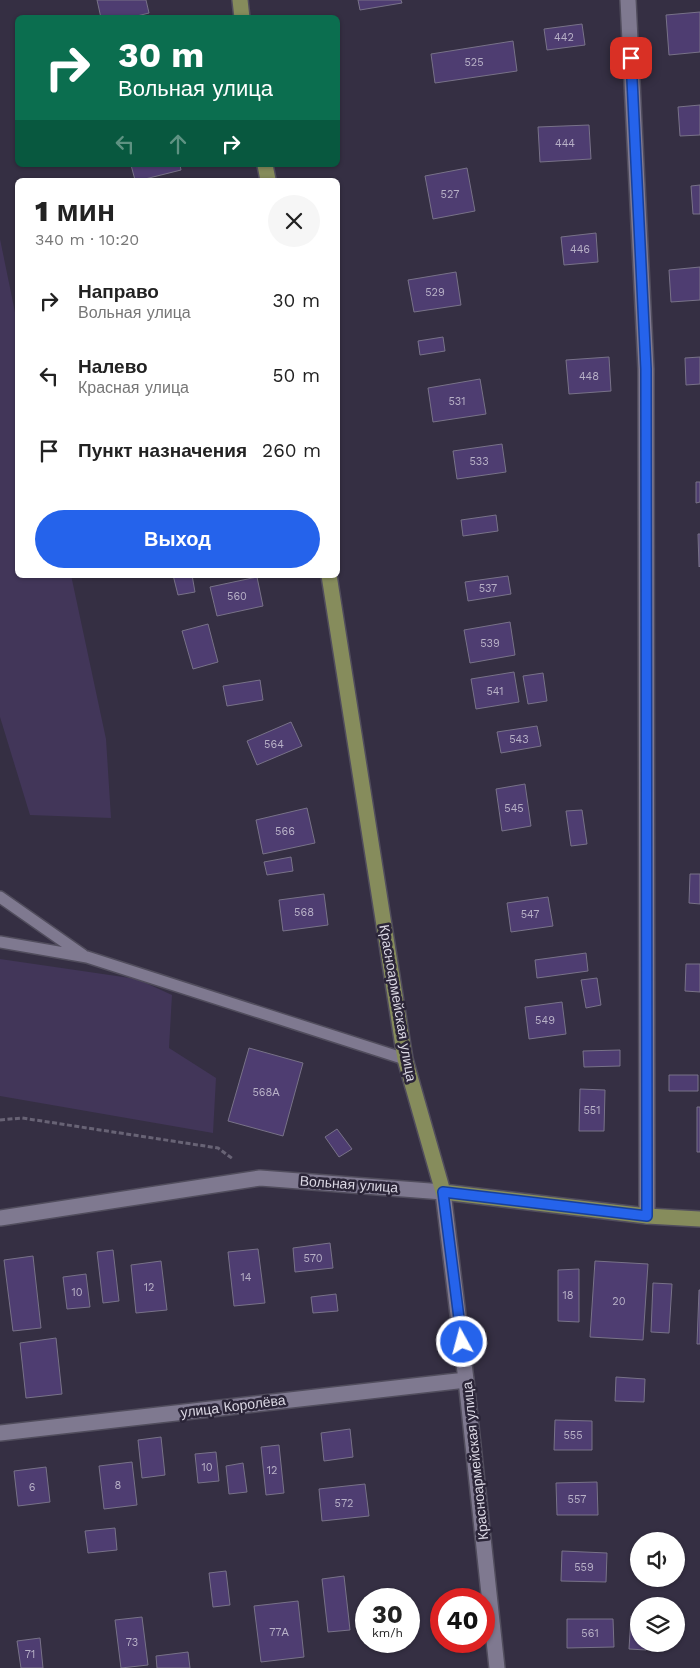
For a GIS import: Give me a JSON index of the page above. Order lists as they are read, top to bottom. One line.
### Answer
{"streets":{"main road":["Красноармейская улица","Вольная улица"],"street":["улица Королёва"]},"crossings":[["Красноармейская улица","Вольная улица"],["Красноармейская улица","улица Королёва"]],"house_numbers":["442","525","444","527","446","529","448","531","533","537","560","539","541","543","564","545","566","568","547","549","568А","551","570","14","12","10","18","20","555","10","12","8","6","557","572","559","77А","561","73","71"],"page":{"turn":["30 m","Вольная улица"],"heading":["1 мин","340 m · 10:20"],"list":[{"name":"Направо","note":"Вольная улица","value":"30 m"},{"name":"Налево","note":"Красная улица","value":"50 m"},{"name":"Пункт назначения","value":"260 m"}],"buttons":"Выход","speed":"30 km/h","limit":"40"}}
